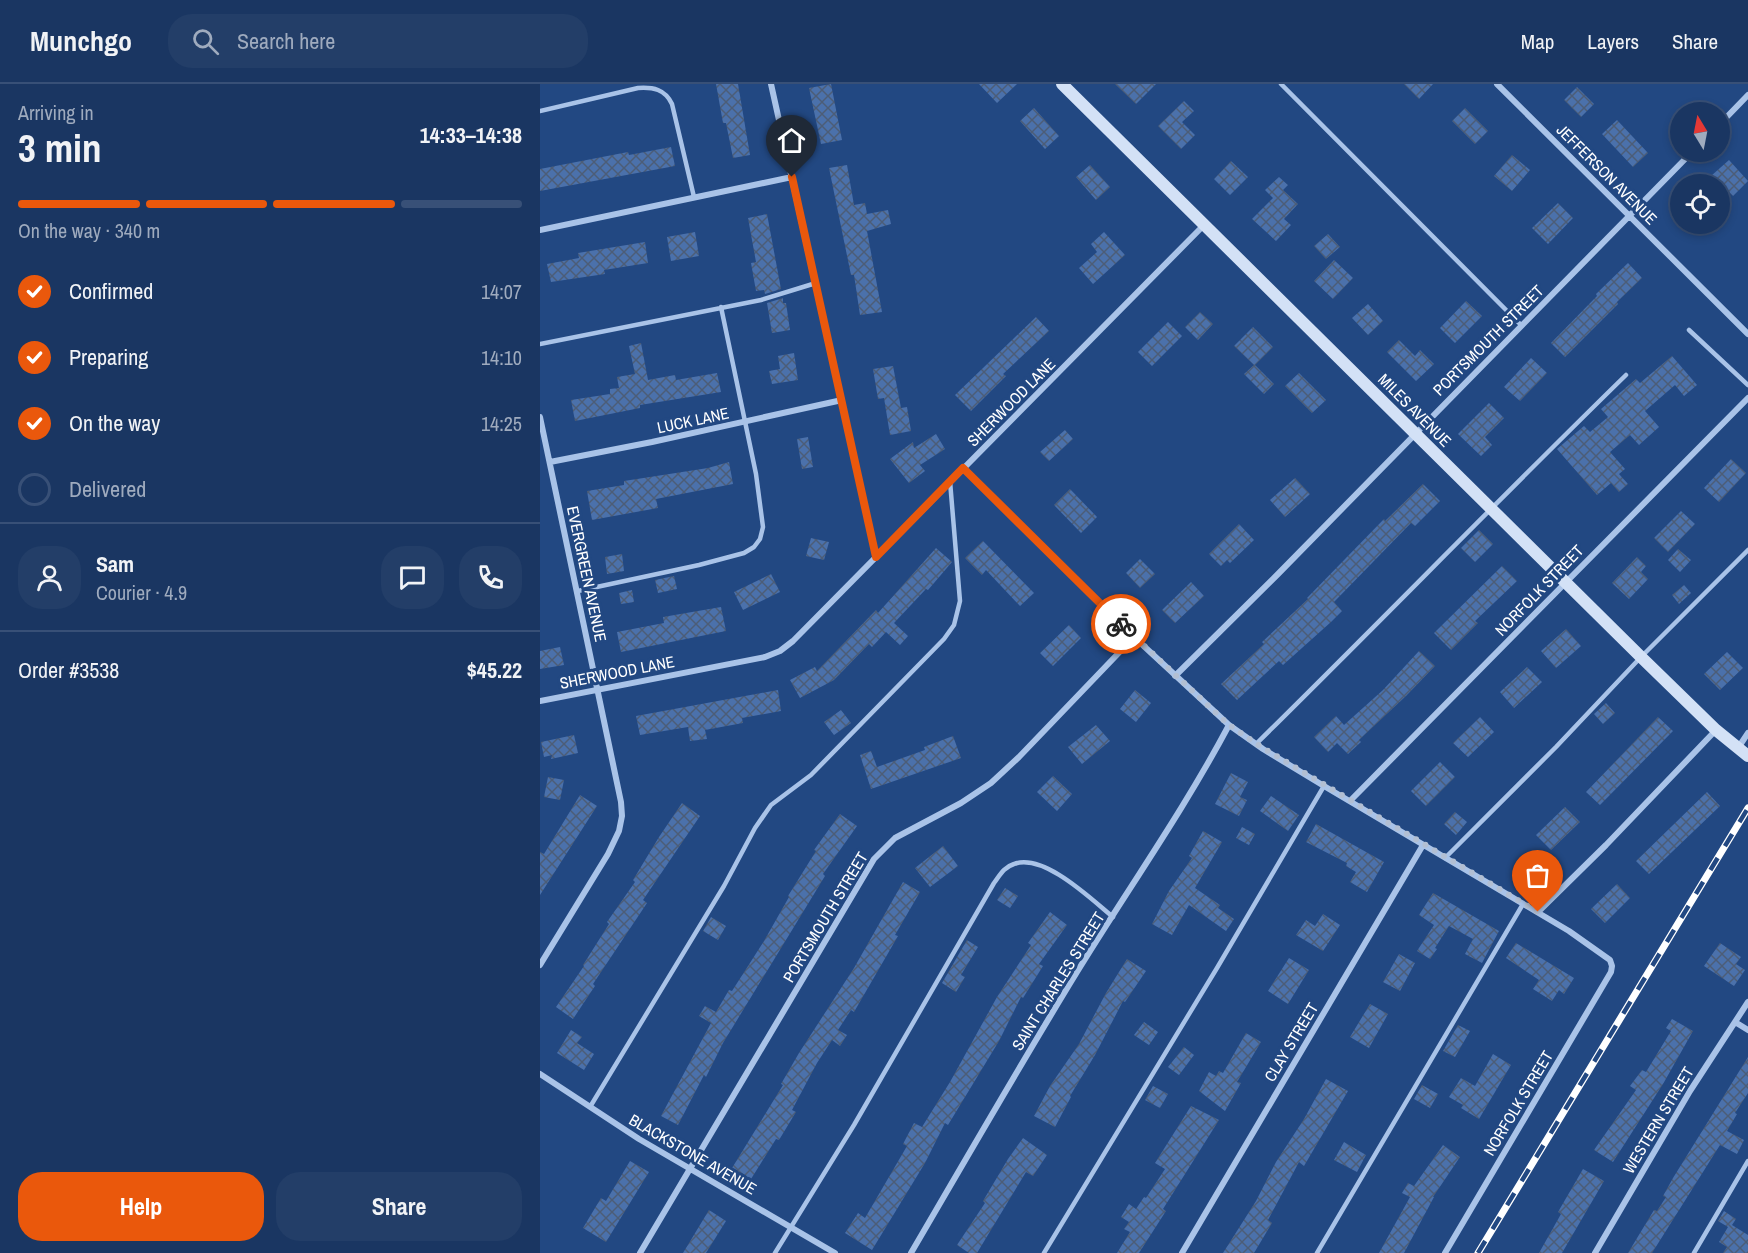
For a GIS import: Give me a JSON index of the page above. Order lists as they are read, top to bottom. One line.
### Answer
{"streets":{"street":["JEFFERSON AVENUE","PORTSMOUTH STREET","SHERWOOD LANE","MILES AVENUE","LUCK LANE","EVERGREEN AVENUE","NORFOLK STREET","SAINT CHARLES STREET","CLAY STREET","WESTERN STREET","BLACKSTONE AVENUE"]},"crossings":[["JEFFERSON AVENUE","PORTSMOUTH STREET"],["PORTSMOUTH STREET","MILES AVENUE"],["PORTSMOUTH STREET","BLACKSTONE AVENUE"],["SHERWOOD LANE","MILES AVENUE"],["SHERWOOD LANE","EVERGREEN AVENUE"],["MILES AVENUE","NORFOLK STREET"],["LUCK LANE","EVERGREEN AVENUE"]],"north":"top","page":{"header":"Munchgo","search":"Search here","nav":["Map","Layers","Share"],"heading":["3 min","Arriving in","14:33–14:38"],"panel":["Sam","Courier · 4.9","Order #3538","$45.22"],"bar":"On the way · 340 m","list":[["Confirmed","14:07"],["Preparing","14:10"],["On the way","14:25"],"Delivered"],"buttons":["Help","Share"]}}
